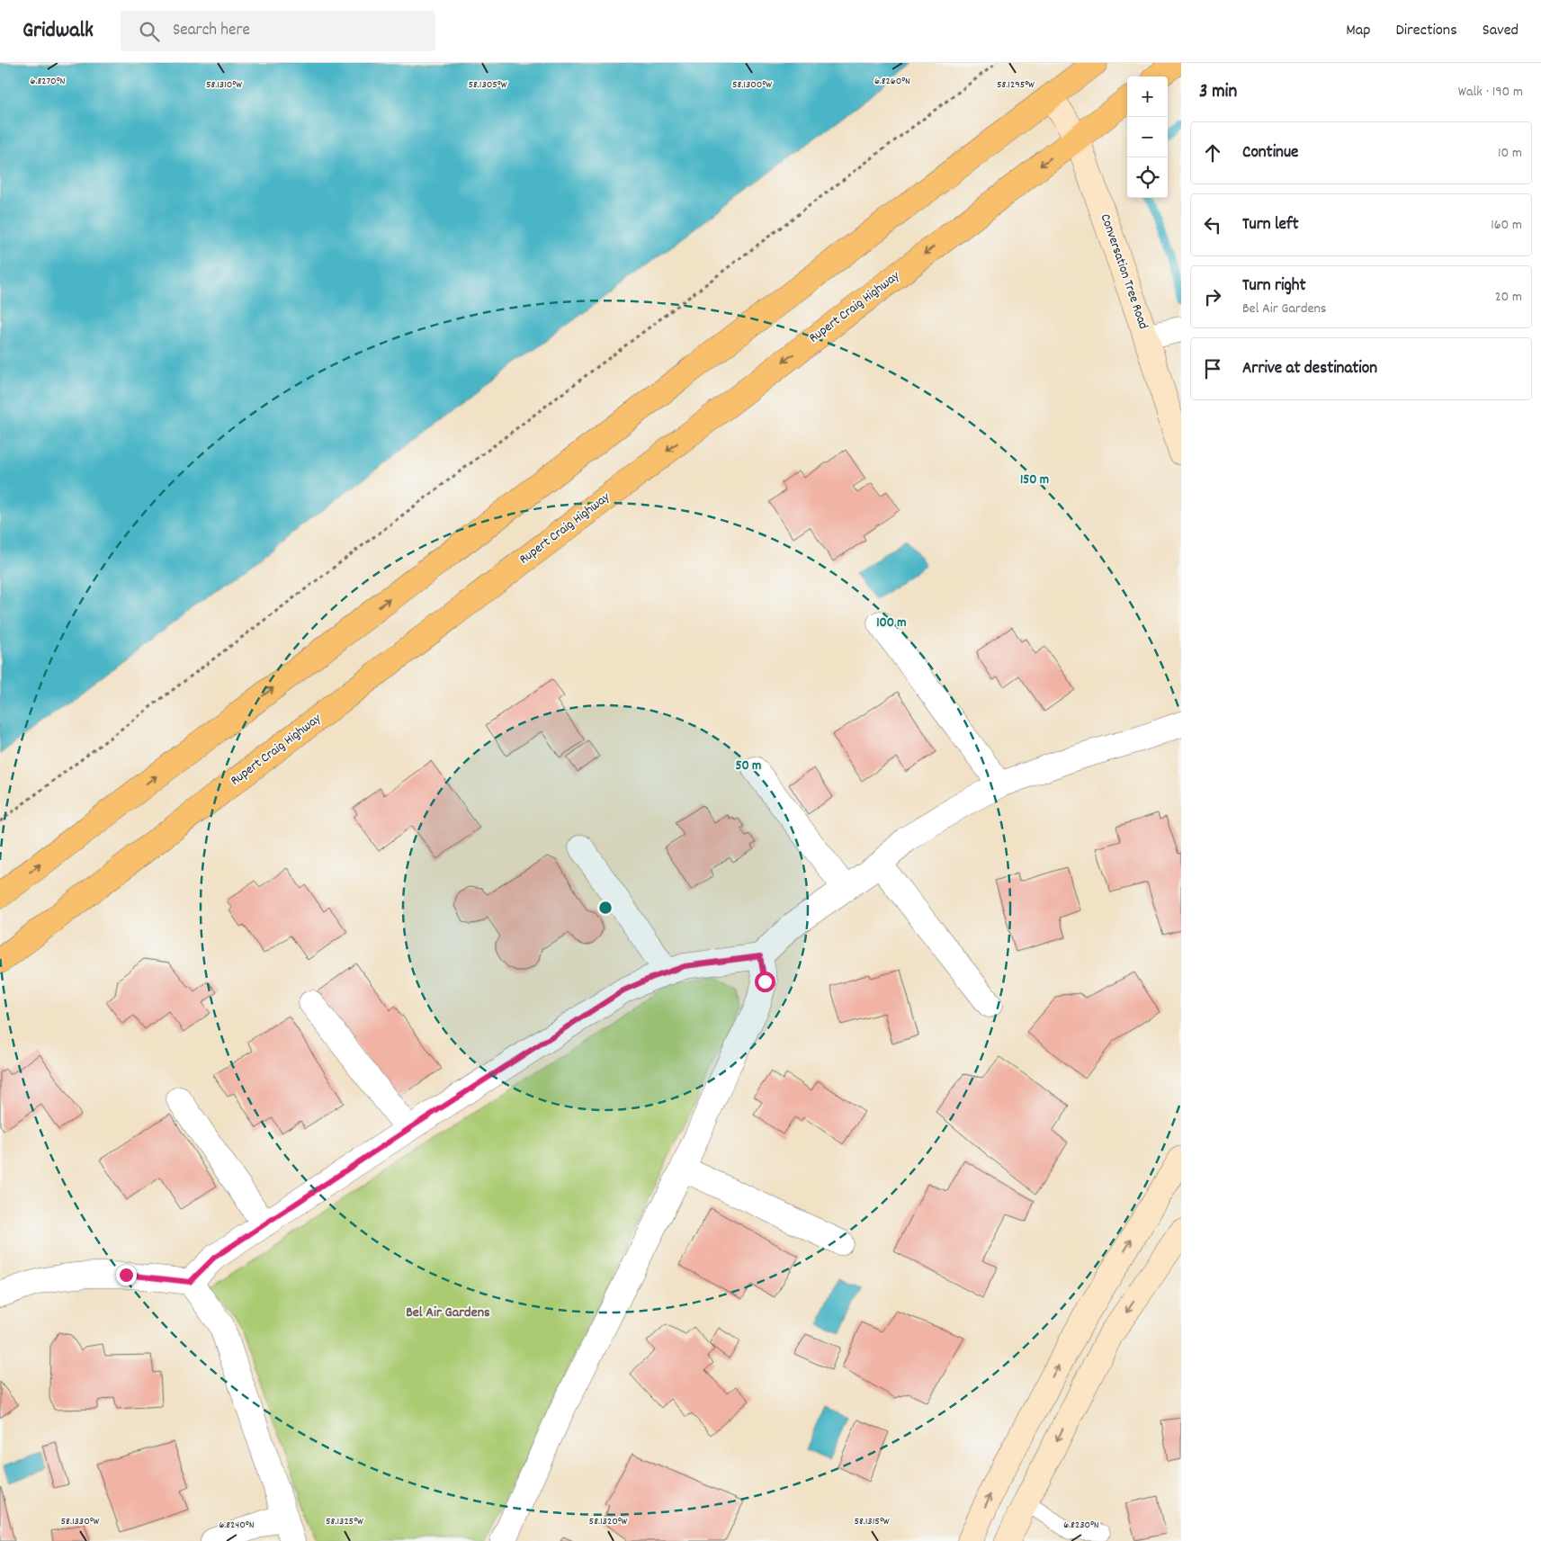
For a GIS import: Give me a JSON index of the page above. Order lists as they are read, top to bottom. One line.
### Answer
{"streets":{"main road":["Conversation Tree Road","Rupert Craig Highway"]},"crossings":[["Conversation Tree Road","Rupert Craig Highway"]],"districts":["Bel Air Gardens"],"page":{"header":"Gridwalk","search":"Search here","nav":["Map","Directions","Saved"],"heading":["3 min","Walk · 190 m"],"map_buttons":["+","−"],"list":[["Continue","10 m"],["Turn left","160 m"],["Turn right","Bel Air Gardens","20 m"],"Arrive at destination"]},"coordinates":["6.8260°N","6.8270°N","58.1310°W","58.1305°W","58.1300°W","58.1295°W","58.1330°W","58.1325°W","58.1320°W","58.1315°W","6.8240°N","6.8230°N"],"rings":["150 m","100 m","50 m"]}
